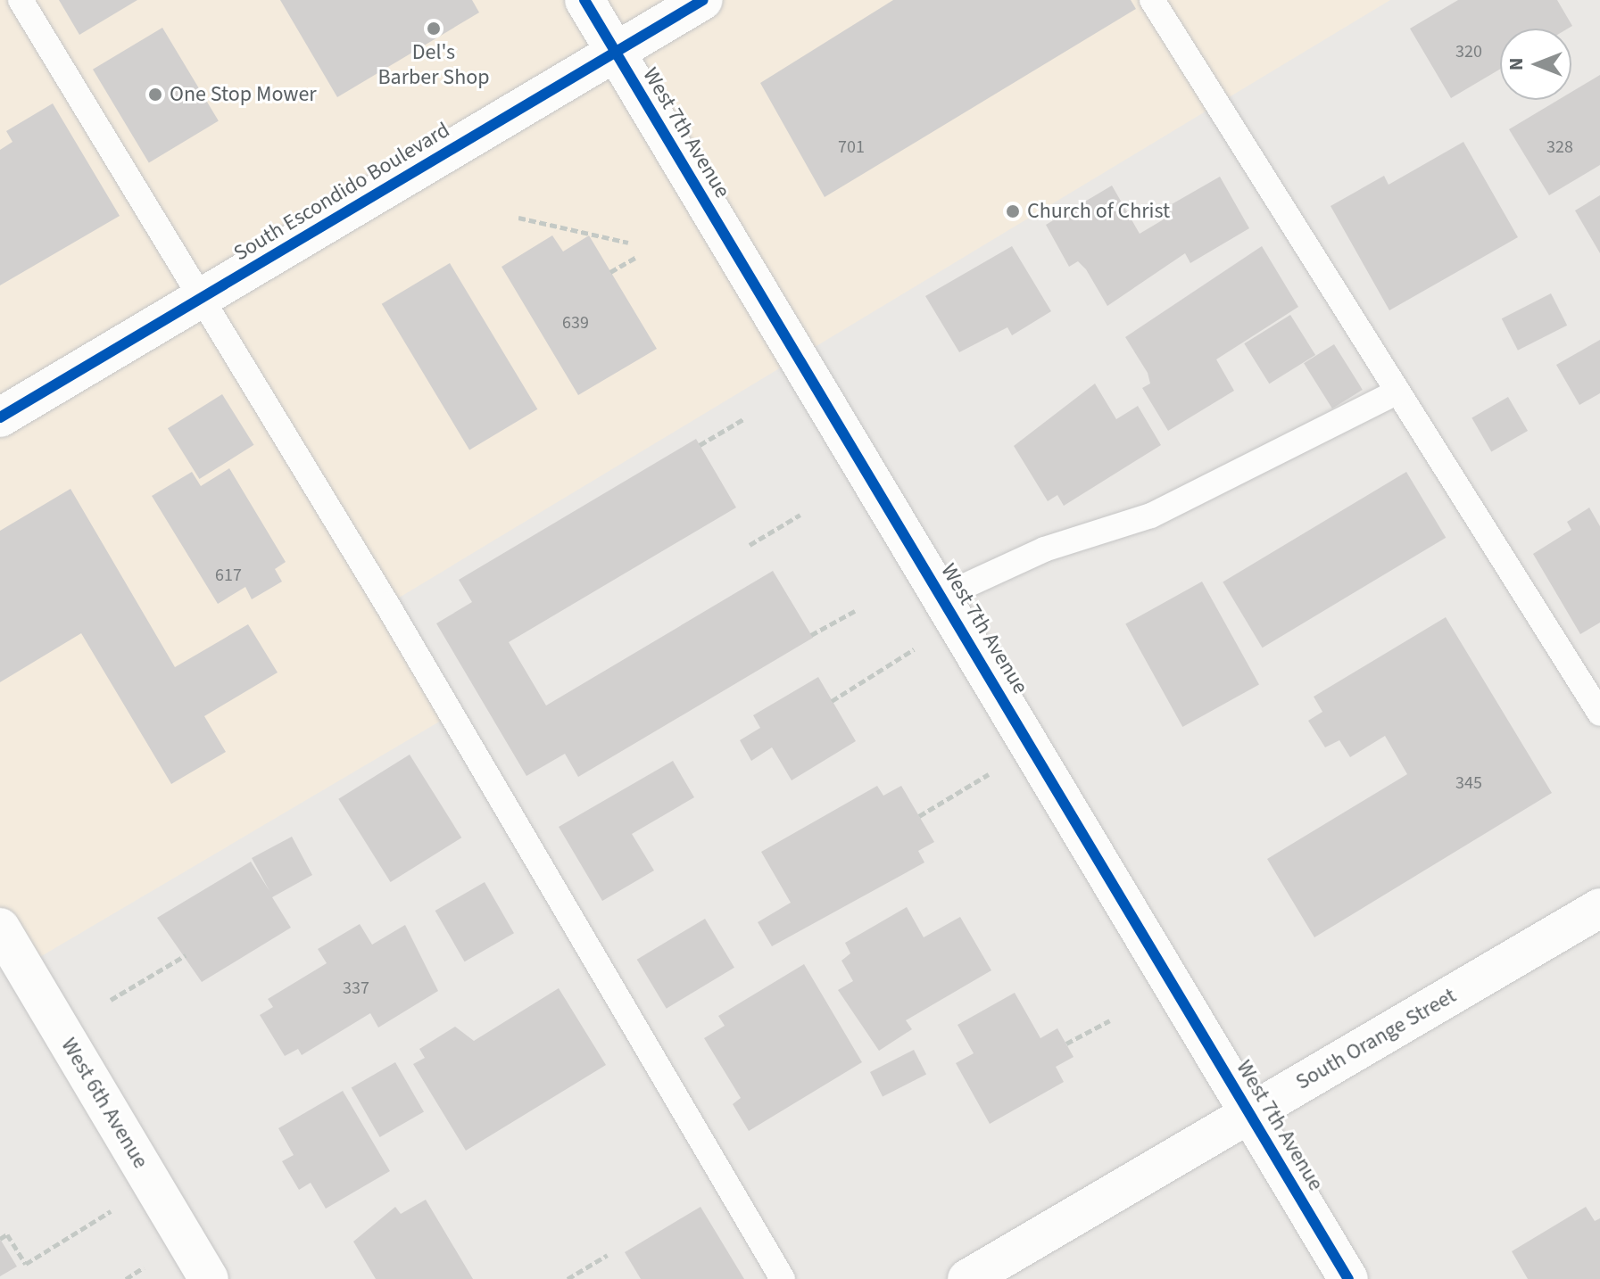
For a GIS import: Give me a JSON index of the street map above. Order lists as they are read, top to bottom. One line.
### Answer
{"streets":{"street":["West 7th Avenue","South Escondido Boulevard","South Orange Street","West 6th Avenue"]},"crossings":[["West 7th Avenue","South Escondido Boulevard"],["West 7th Avenue","South Orange Street"]],"places":["Del's Barber Shop","One Stop Mower","Church of Christ"],"house_numbers":["320","701","328","639","617","345","337"],"north":"left"}
